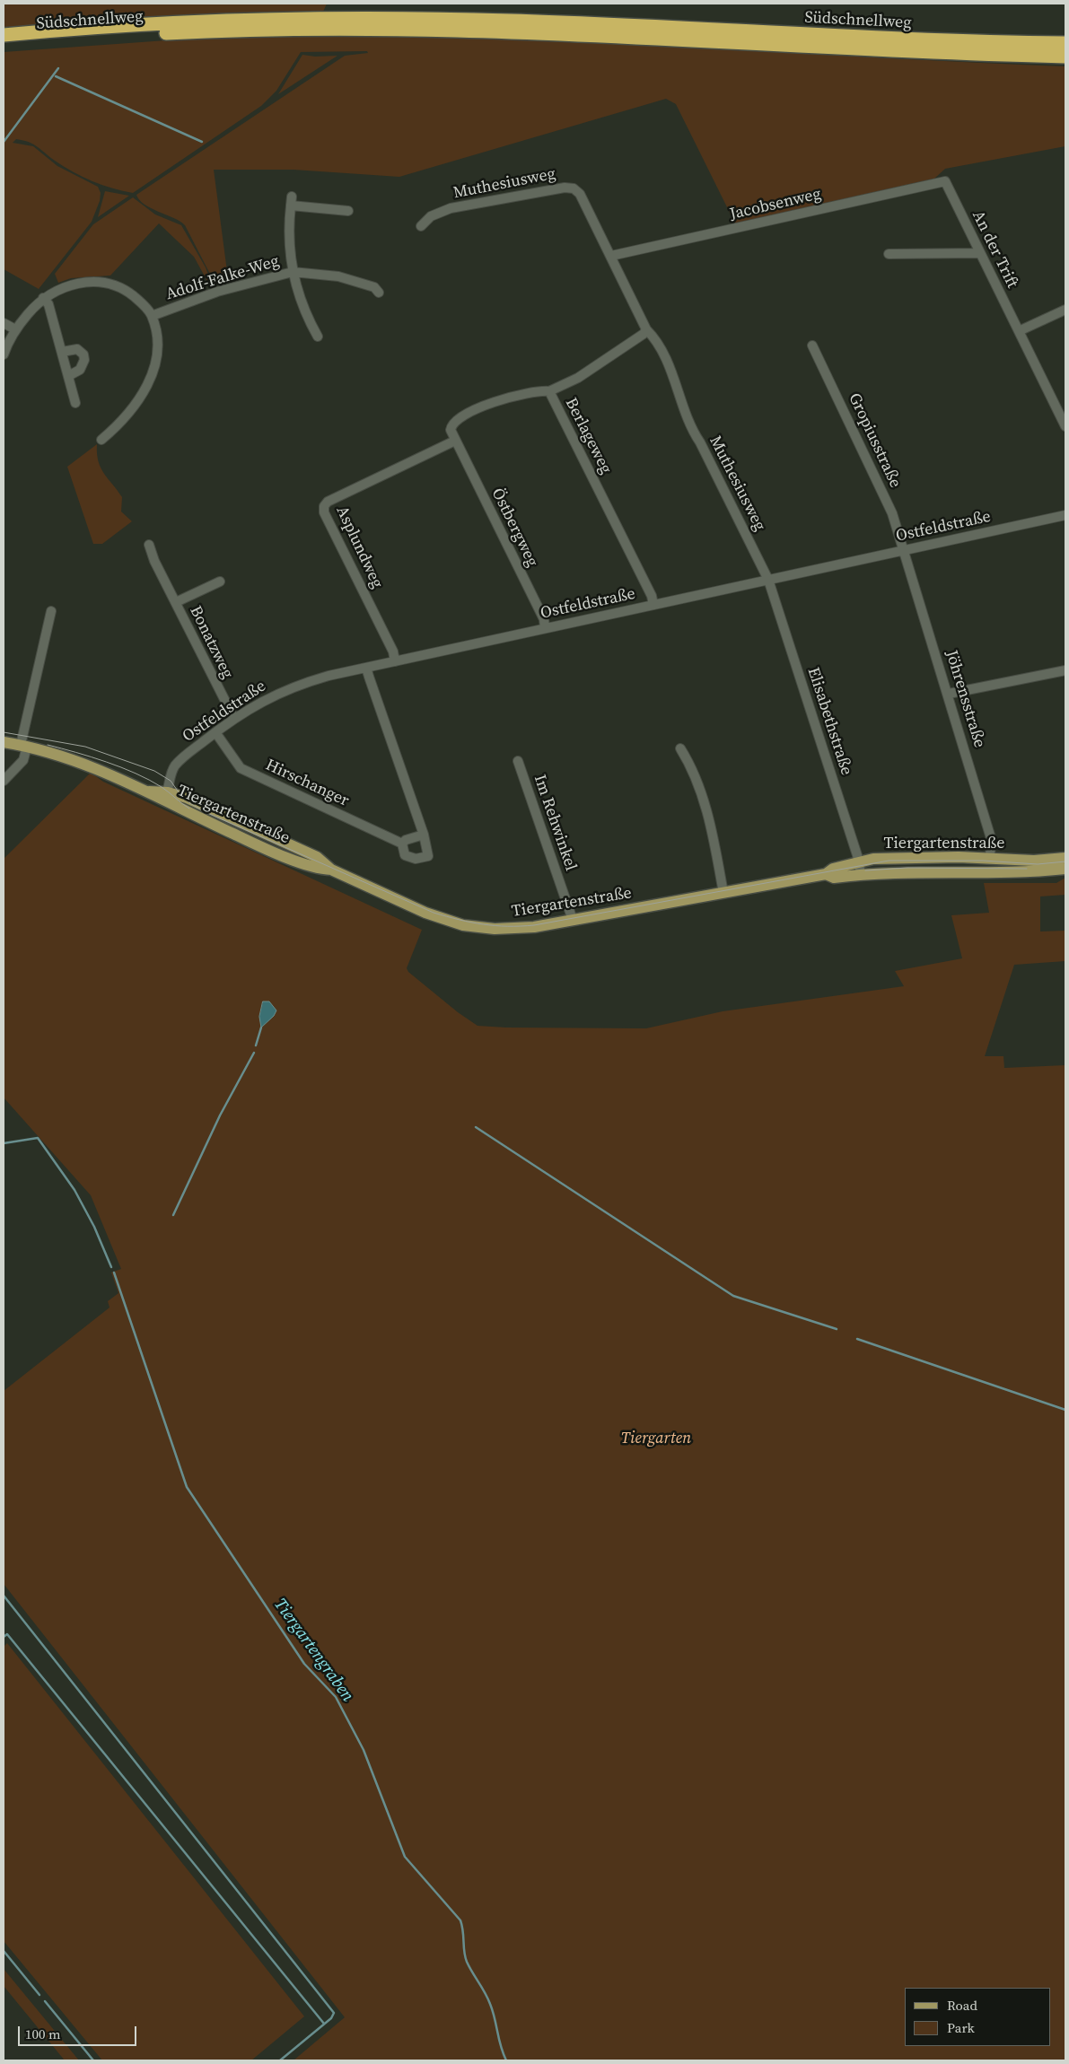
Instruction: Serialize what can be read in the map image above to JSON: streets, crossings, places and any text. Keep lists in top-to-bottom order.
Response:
{
  "streets": {
    "highway": ["Südschnellweg"],
    "main road": ["Tiergartenstraße"],
    "street": [
      "Muthesiusweg",
      "Jacobsenweg",
      "An der Trift",
      "Adolf-Falke-Weg",
      "Berlageweg",
      "Gropiusstraße",
      "Ostfeldstraße",
      "Östbergweg",
      "Asplundweg",
      "Bonatzweg",
      "Jöhrensstraße",
      "Elisabethstraße",
      "Hirschanger",
      "Im Rehwinkel"
    ]
  },
  "crossings": [
    ["Muthesiusweg", "Jacobsenweg"],
    ["Muthesiusweg", "Ostfeldstraße"],
    ["Muthesiusweg", "Elisabethstraße"],
    ["Jacobsenweg", "An der Trift"],
    ["Berlageweg", "Ostfeldstraße"],
    ["Berlageweg", "Östbergweg"],
    ["Berlageweg", "Asplundweg"],
    ["Gropiusstraße", "Ostfeldstraße"],
    ["Gropiusstraße", "Jöhrensstraße"],
    ["Ostfeldstraße", "Östbergweg"],
    ["Ostfeldstraße", "Asplundweg"],
    ["Ostfeldstraße", "Bonatzweg"],
    ["Ostfeldstraße", "Jöhrensstraße"],
    ["Ostfeldstraße", "Elisabethstraße"],
    ["Ostfeldstraße", "Hirschanger"],
    ["Ostfeldstraße", "Tiergartenstraße"],
    ["Östbergweg", "Asplundweg"],
    ["Jöhrensstraße", "Tiergartenstraße"],
    ["Elisabethstraße", "Tiergartenstraße"],
    ["Tiergartenstraße", "Im Rehwinkel"]
  ],
  "water": ["Tiergartengraben"],
  "parks": ["Tiergarten"],
  "legend": ["Road", "Park"],
  "scale_bar": "100 m"
}
